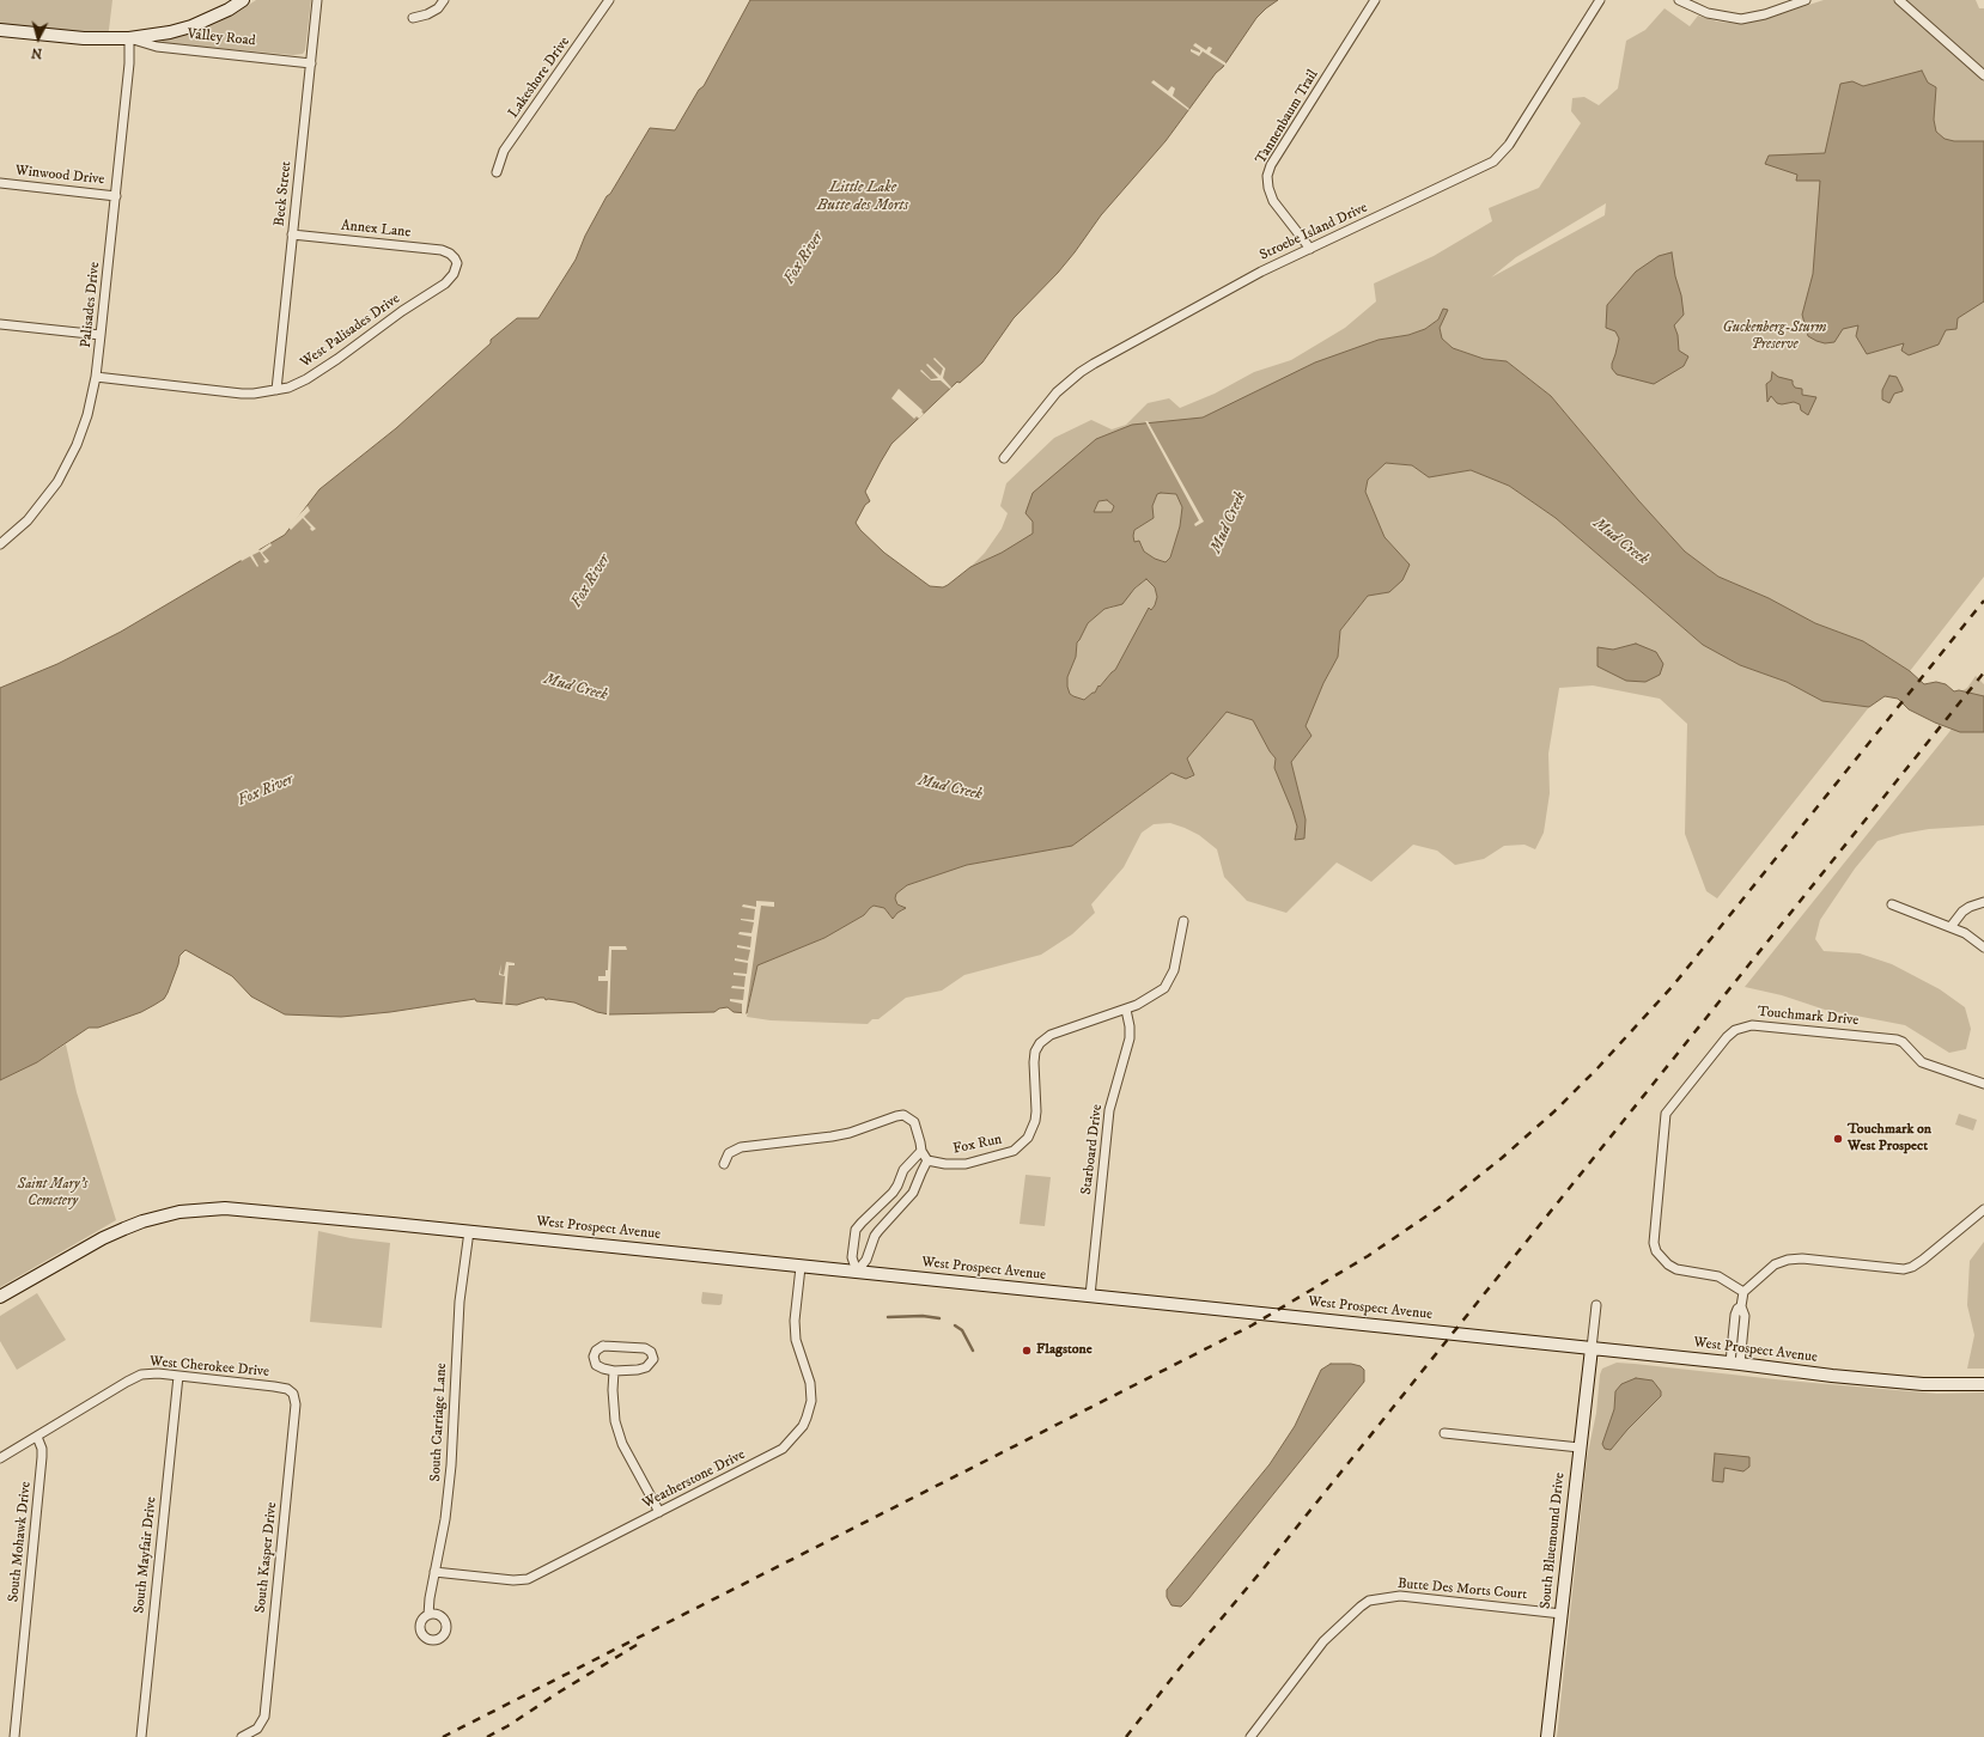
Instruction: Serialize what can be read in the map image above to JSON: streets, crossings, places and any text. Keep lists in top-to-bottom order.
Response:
{
  "streets": {
    "main road": ["Valley Road", "West Prospect Avenue", "South Bluemound Drive"],
    "street": [
      "Lakeshore Drive",
      "Tannenbaum Trail",
      "Winwood Drive",
      "Beck Street",
      "Annex Lane",
      "Stroebe Island Drive",
      "Palisades Drive",
      "West Palisades Drive",
      "Touchmark Drive",
      "Fox Run",
      "Starboard Drive",
      "West Cherokee Drive",
      "South Carriage Lane",
      "Weatherstone Drive",
      "South Mohawk Drive",
      "South Mayfair Drive",
      "South Kasper Drive",
      "Butte Des Morts Court"
    ]
  },
  "crossings": [
    ["Valley Road", "Beck Street"],
    ["Valley Road", "Palisades Drive"],
    ["Tannenbaum Trail", "Stroebe Island Drive"],
    ["Winwood Drive", "Palisades Drive"],
    ["Beck Street", "Annex Lane"],
    ["Beck Street", "West Palisades Drive"],
    ["Annex Lane", "West Palisades Drive"],
    ["Palisades Drive", "West Palisades Drive"],
    ["Fox Run", "Starboard Drive"],
    ["Starboard Drive", "West Prospect Avenue"],
    ["West Prospect Avenue", "South Carriage Lane"],
    ["West Prospect Avenue", "Weatherstone Drive"],
    ["West Prospect Avenue", "South Bluemound Drive"],
    ["West Cherokee Drive", "South Mohawk Drive"],
    ["West Cherokee Drive", "South Mayfair Drive"],
    ["West Cherokee Drive", "South Kasper Drive"],
    ["South Carriage Lane", "Weatherstone Drive"],
    ["South Bluemound Drive", "Butte Des Morts Court"]
  ],
  "water": ["Little Lake Butte des Morts", "Fox River", "Mud Creek"],
  "parks": ["Guckenberg-Sturm Preserve", "Saint Mary's Cemetery"],
  "places": ["Touchmark on West Prospect", "Flagstone"],
  "north": "bottom"
}
